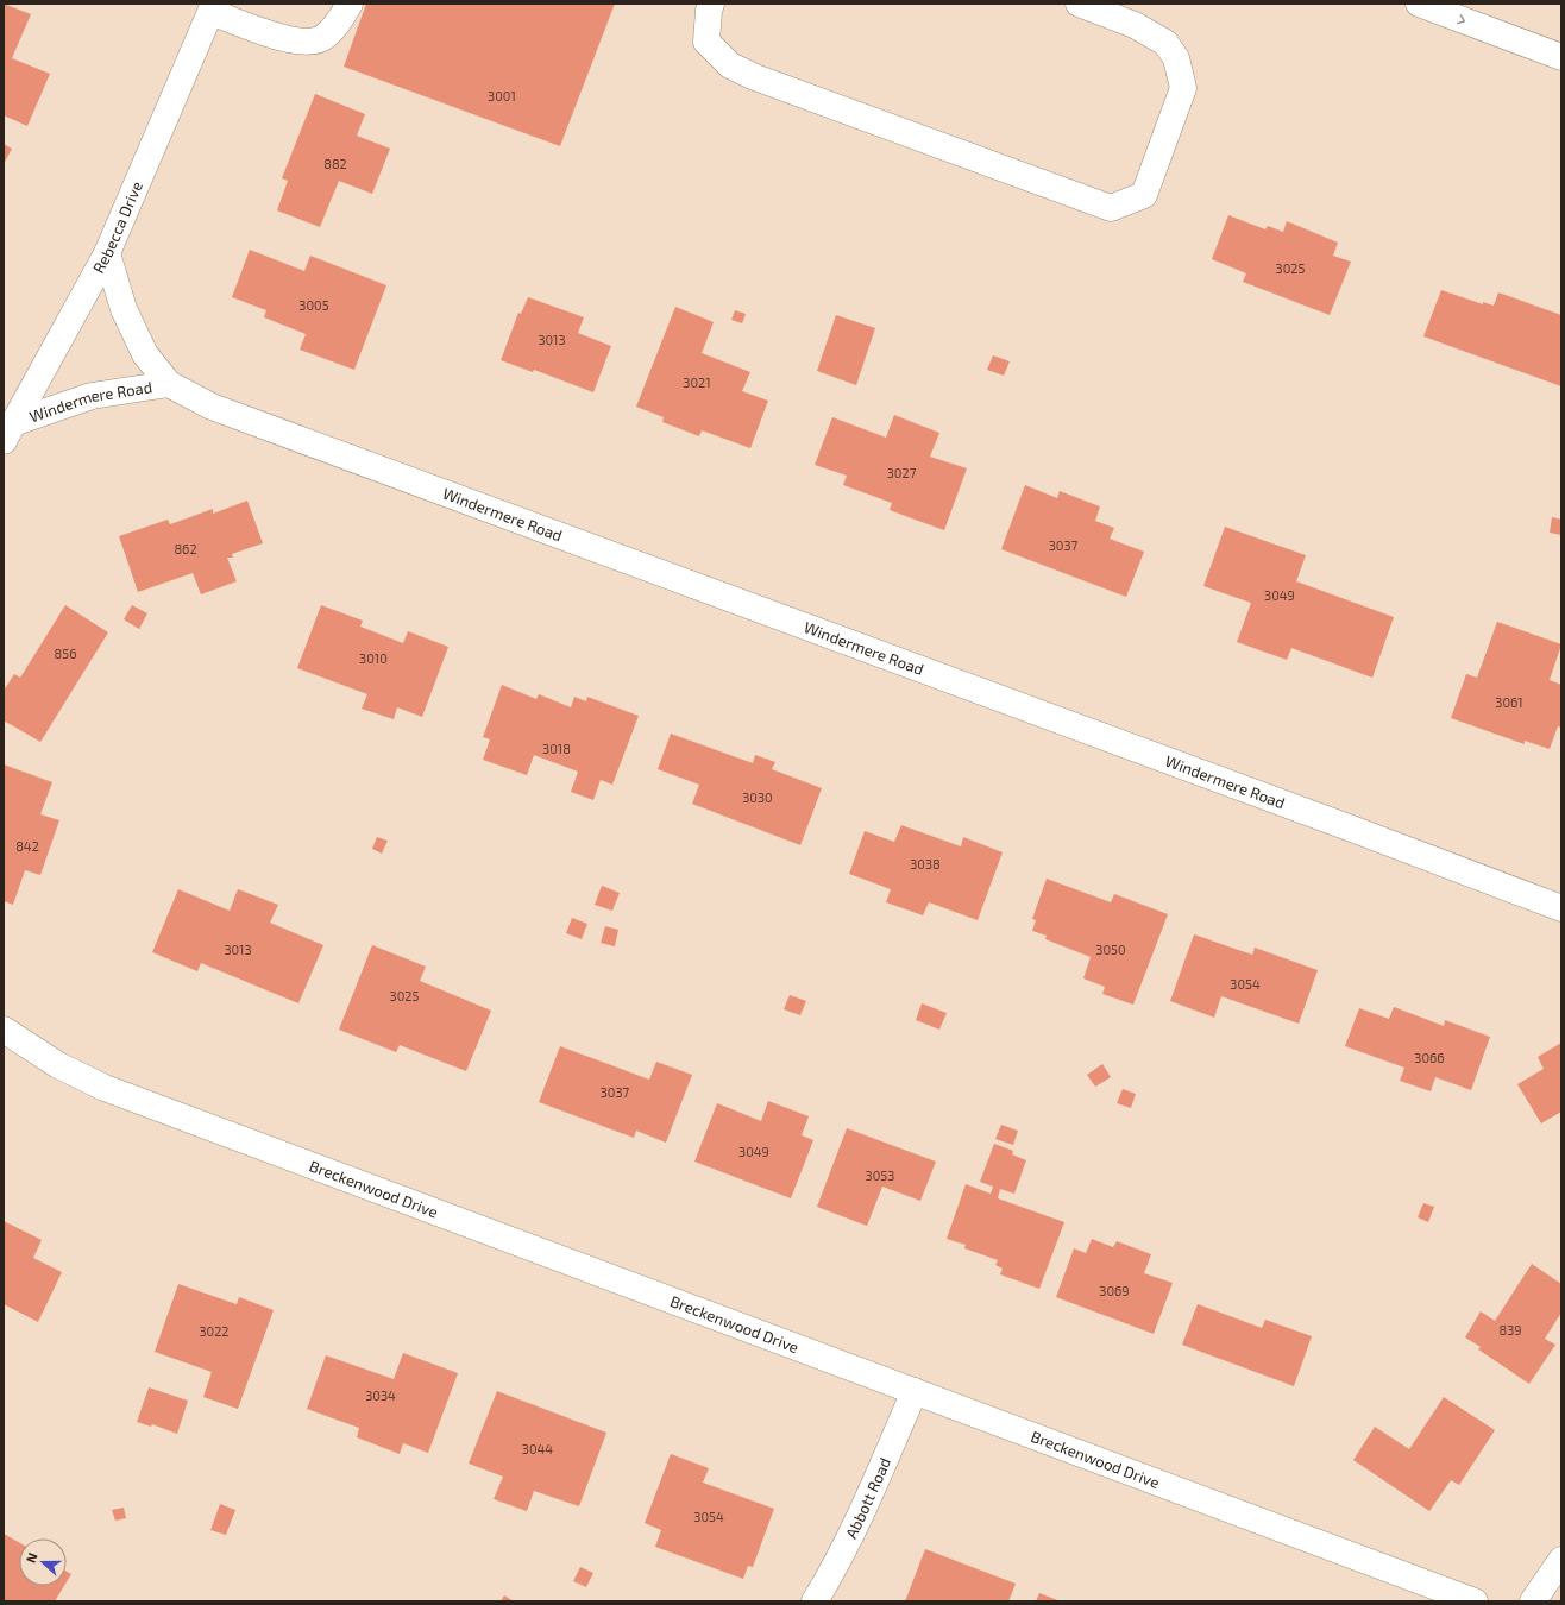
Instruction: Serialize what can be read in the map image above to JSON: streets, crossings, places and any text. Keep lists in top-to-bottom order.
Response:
{
  "streets": {
    "street": [
      "Rebecca Drive",
      "Windermere Road",
      "Breckenwood Drive",
      "Abbott Road"
    ]
  },
  "crossings": [
    ["Rebecca Drive", "Windermere Road"],
    ["Breckenwood Drive", "Abbott Road"]
  ],
  "house_numbers": [
    "3001",
    "882",
    "3025",
    "3005",
    "3013",
    "3021",
    "3027",
    "3037",
    "862",
    "3049",
    "856",
    "3010",
    "3061",
    "3018",
    "3030",
    "842",
    "3038",
    "3013",
    "3050",
    "3054",
    "3025",
    "3066",
    "3037",
    "3049",
    "3053",
    "3069",
    "839",
    "3022",
    "3034",
    "3044",
    "3054"
  ],
  "north": "left"
}
